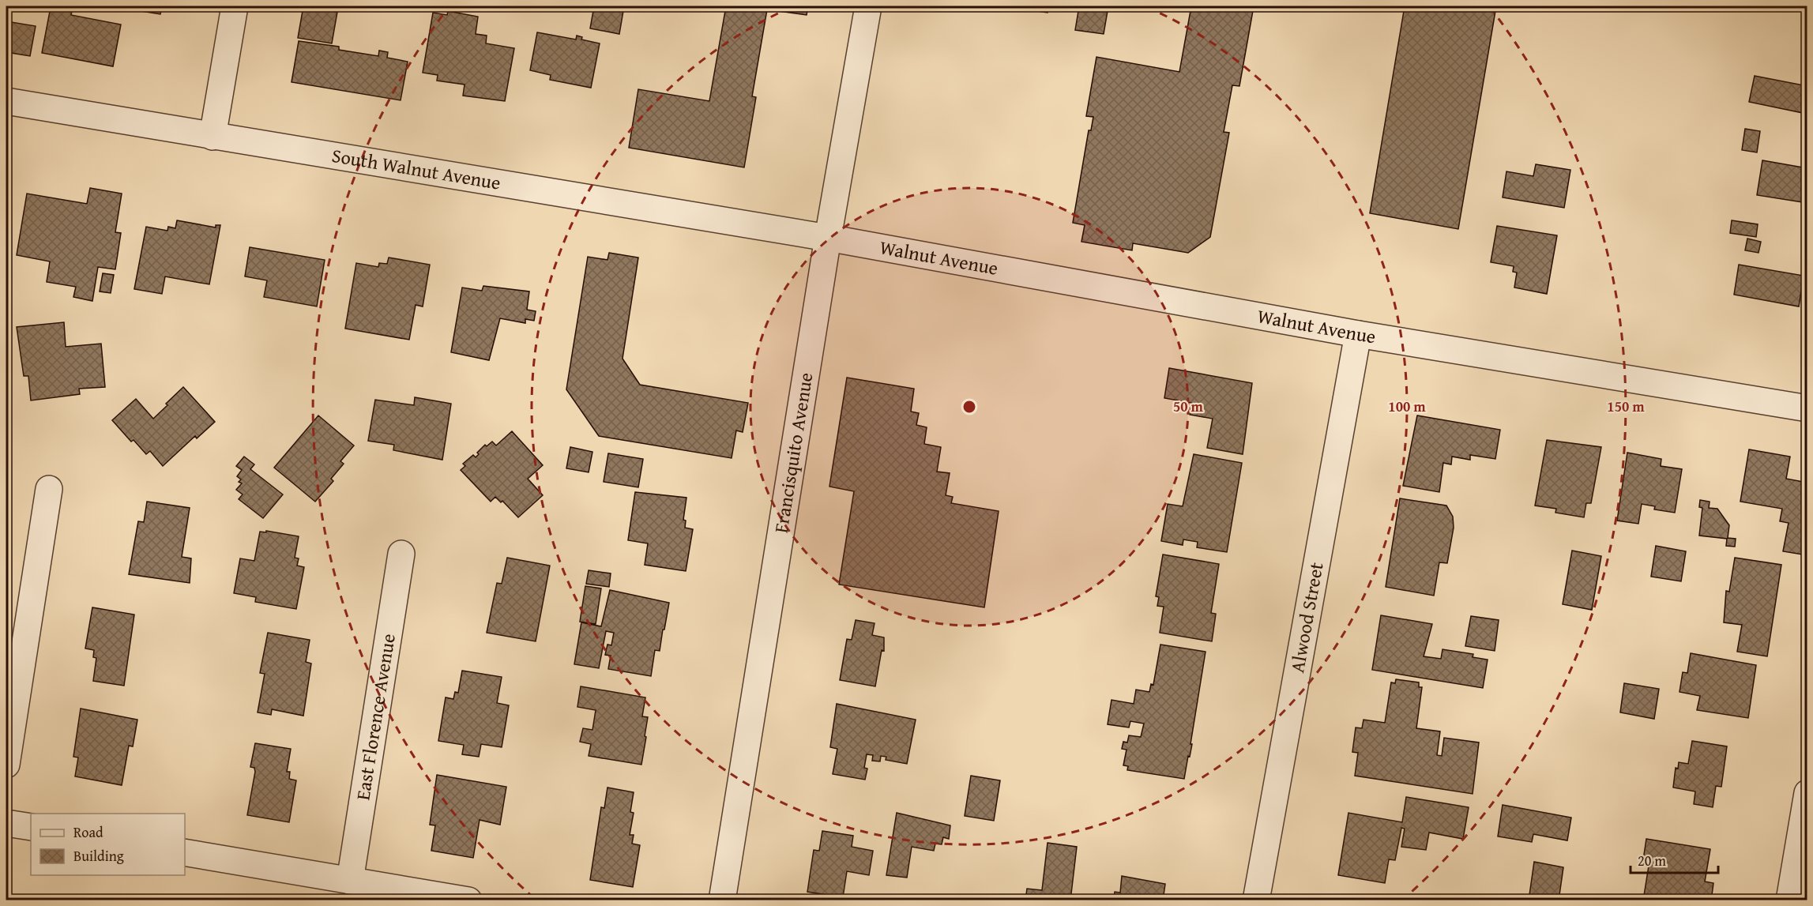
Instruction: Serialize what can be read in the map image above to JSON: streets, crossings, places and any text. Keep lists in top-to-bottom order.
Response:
{
  "streets": {
    "street": [
      "South Walnut Avenue",
      "Walnut Avenue",
      "Francisquito Avenue",
      "Alwood Street",
      "East Florence Avenue"
    ]
  },
  "crossings": [
    ["South Walnut Avenue", "Walnut Avenue"],
    ["South Walnut Avenue", "Francisquito Avenue"],
    ["Walnut Avenue", "Francisquito Avenue"],
    ["Walnut Avenue", "Alwood Street"]
  ],
  "legend": ["Road", "Building"],
  "scale_bar": "20 m",
  "rings": ["50 m", "100 m", "150 m"]
}
